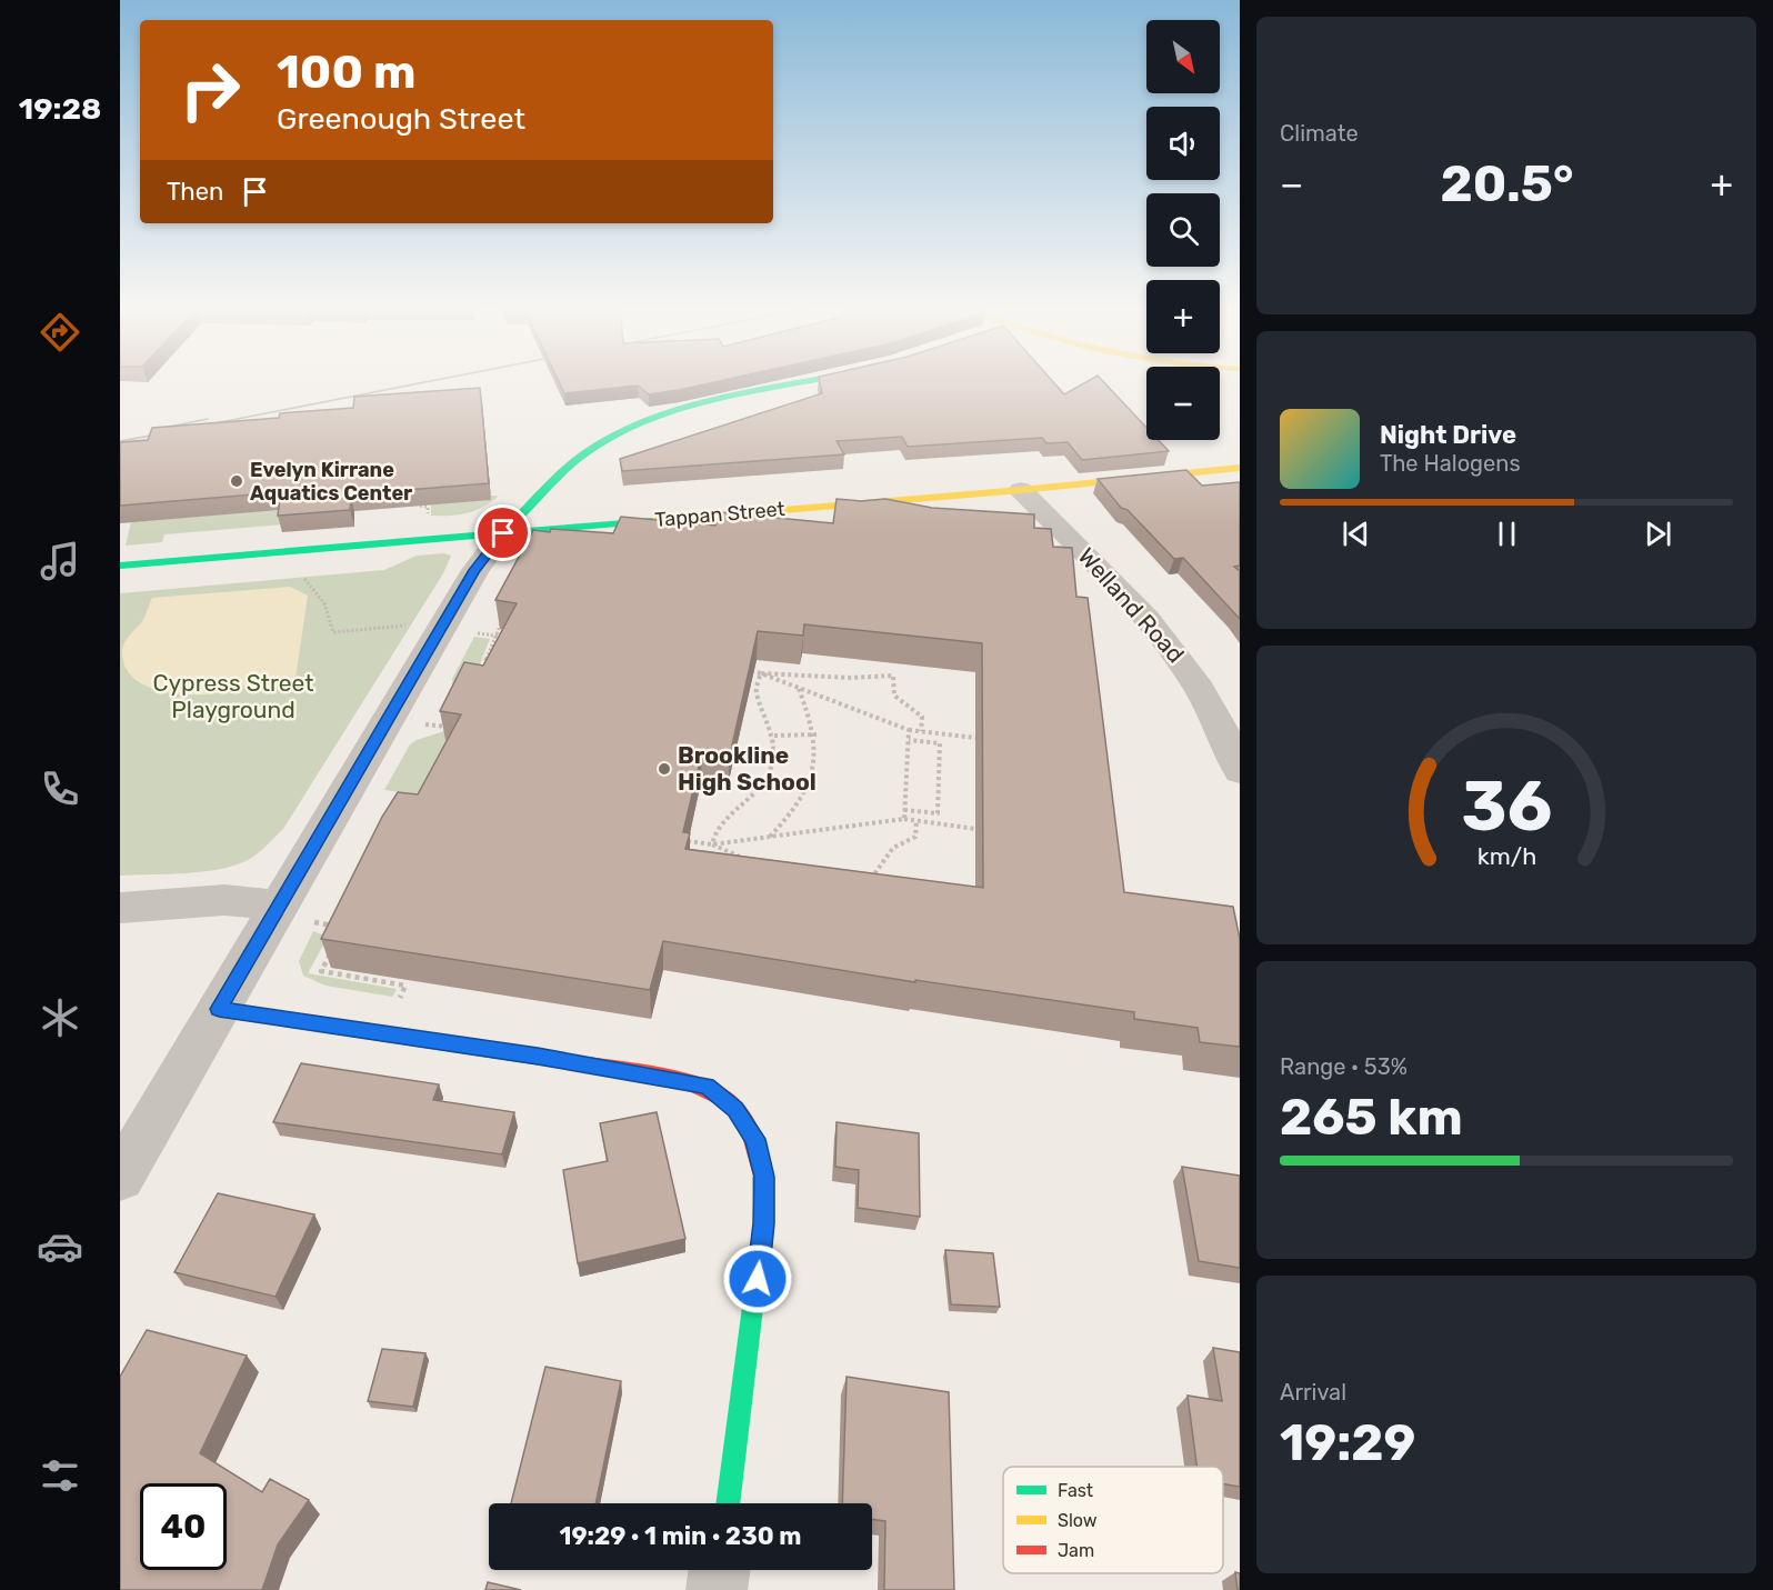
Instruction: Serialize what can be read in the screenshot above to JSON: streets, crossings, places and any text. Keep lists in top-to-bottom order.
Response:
{
  "streets": {
    "street": ["Tappan Street", "Welland Road"]
  },
  "crossings": [
    ["Tappan Street", "Welland Road"]
  ],
  "parks": ["Cypress Street Playground"],
  "places": ["Evelyn Kirrane Aquatics Center", "Brookline High School"],
  "legend": ["Fast", "Slow", "Jam"],
  "north": "bottom right",
  "page": {
    "tabs": "19:28",
    "tile": [
      "Climate",
      ["Range · 53%", "265 km"],
      ["Arrival", "19:29"]
    ],
    "map_buttons": ["+", "−"],
    "turn": ["100 m", "Greenough Street"],
    "heat": ["−", "20.5°", "+"],
    "then": "Then",
    "song": ["Night Drive", "The Halogens"],
    "limit": "40",
    "trip": "19:29 · 1 min · 230 m",
    "gauge": ["36", "km/h"]
  }
}
